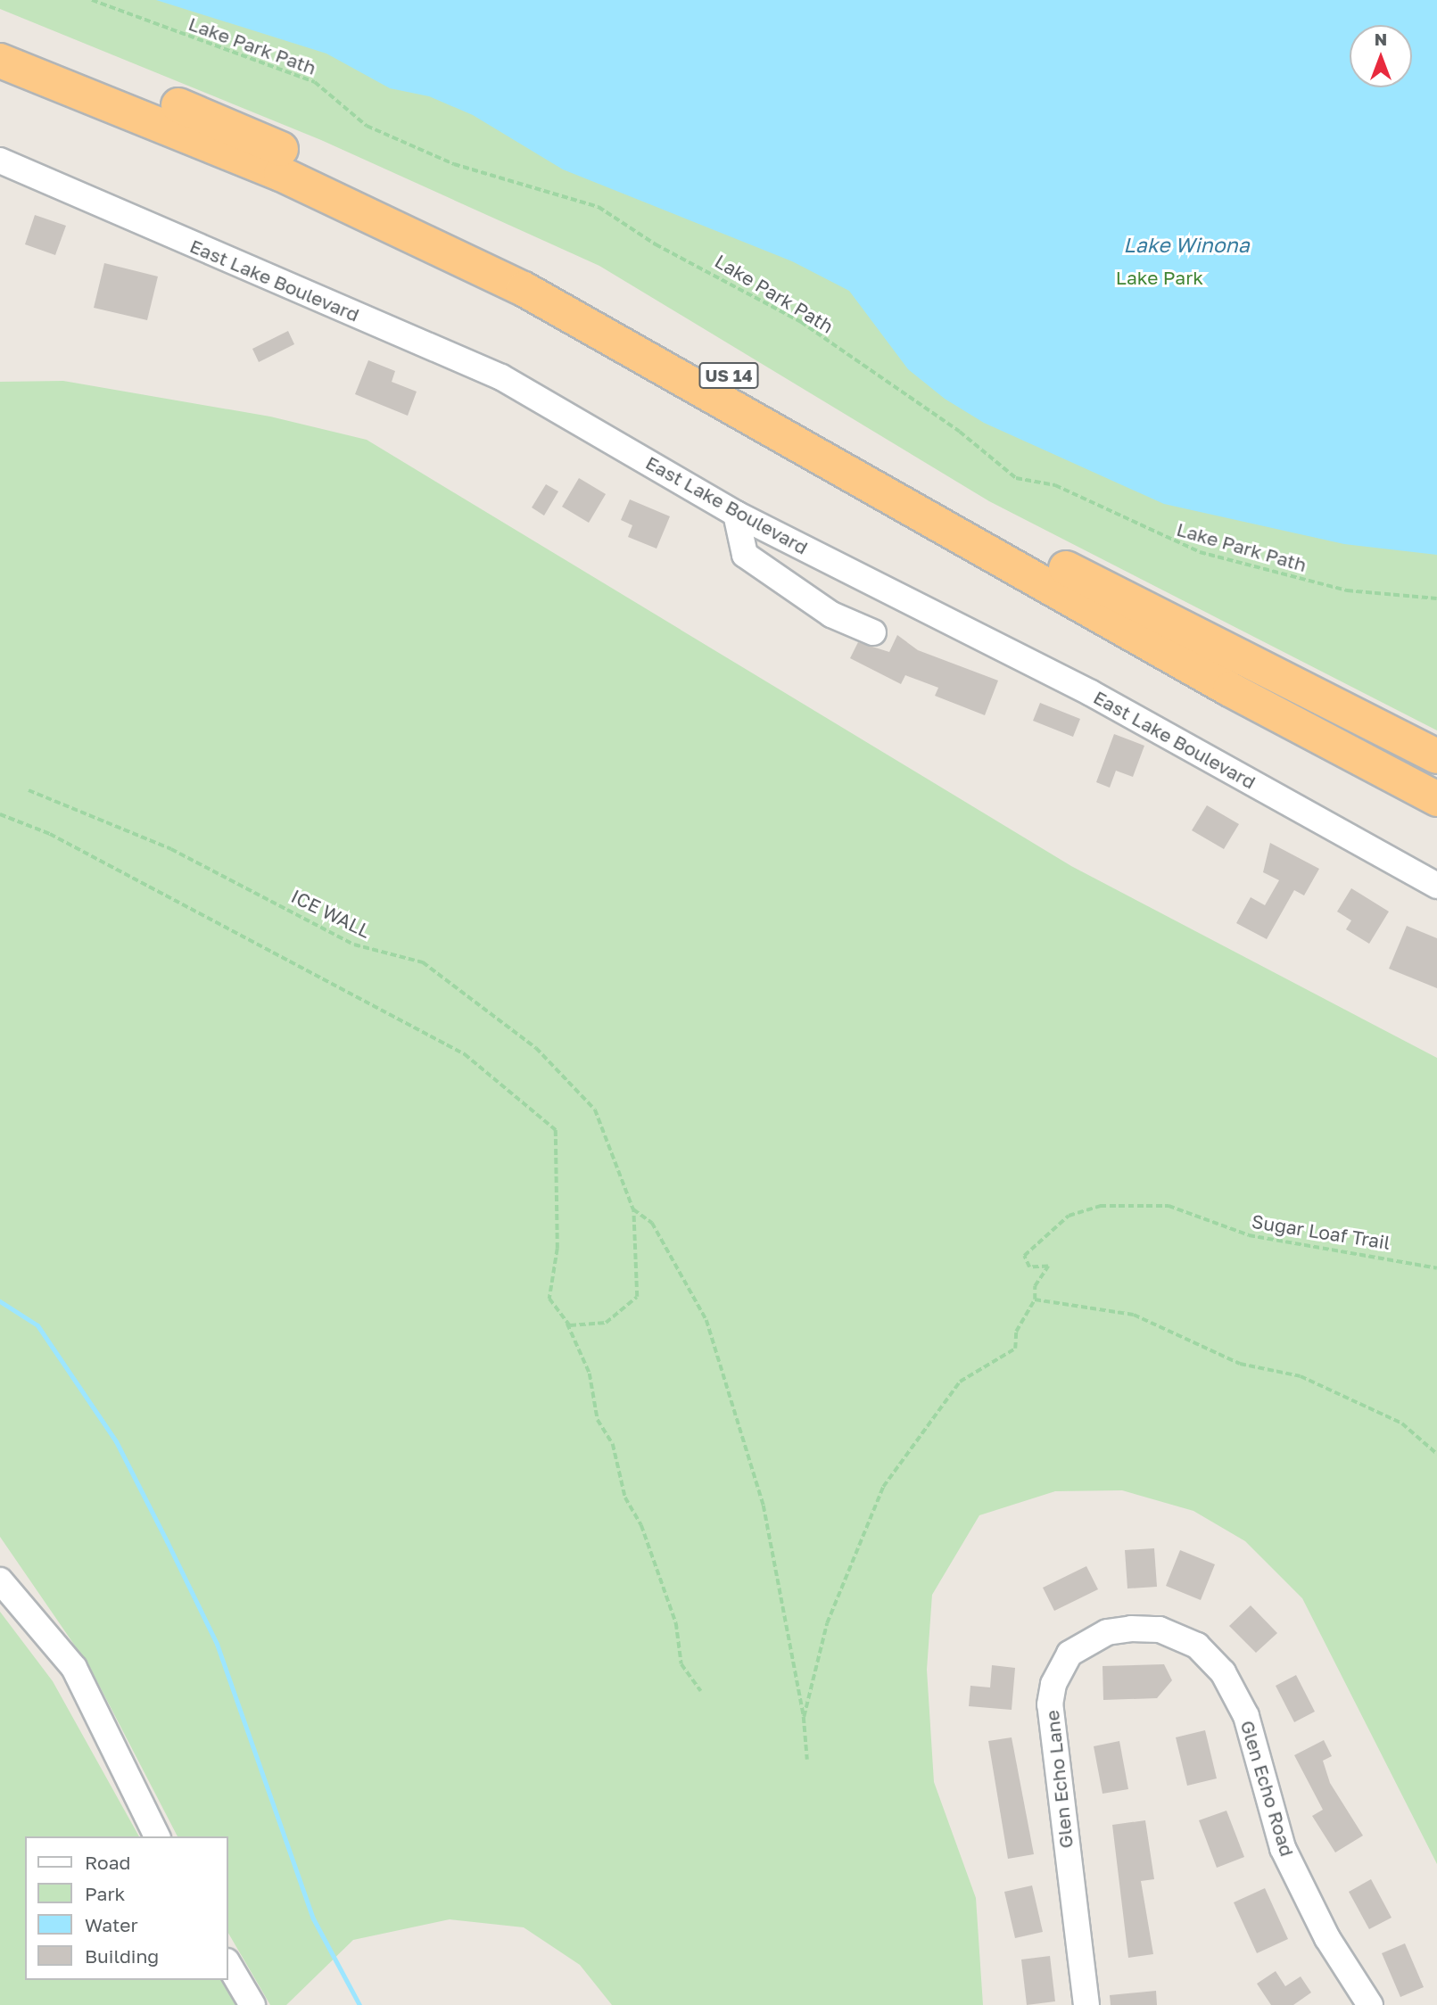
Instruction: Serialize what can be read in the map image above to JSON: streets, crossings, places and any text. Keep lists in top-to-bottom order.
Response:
{
  "streets": {
    "highway": ["US 14"],
    "street": ["East Lake Boulevard", "Glen Echo Lane", "Glen Echo Road"],
    "path": ["Lake Park Path", "ICE WALL", "Sugar Loaf Trail"]
  },
  "crossings": [
    ["Glen Echo Lane", "Glen Echo Road"]
  ],
  "water": ["Lake Winona"],
  "parks": ["Lake Park"],
  "legend": [
    "Road",
    "Park",
    "Water",
    "Building"
  ],
  "north": "top"
}
